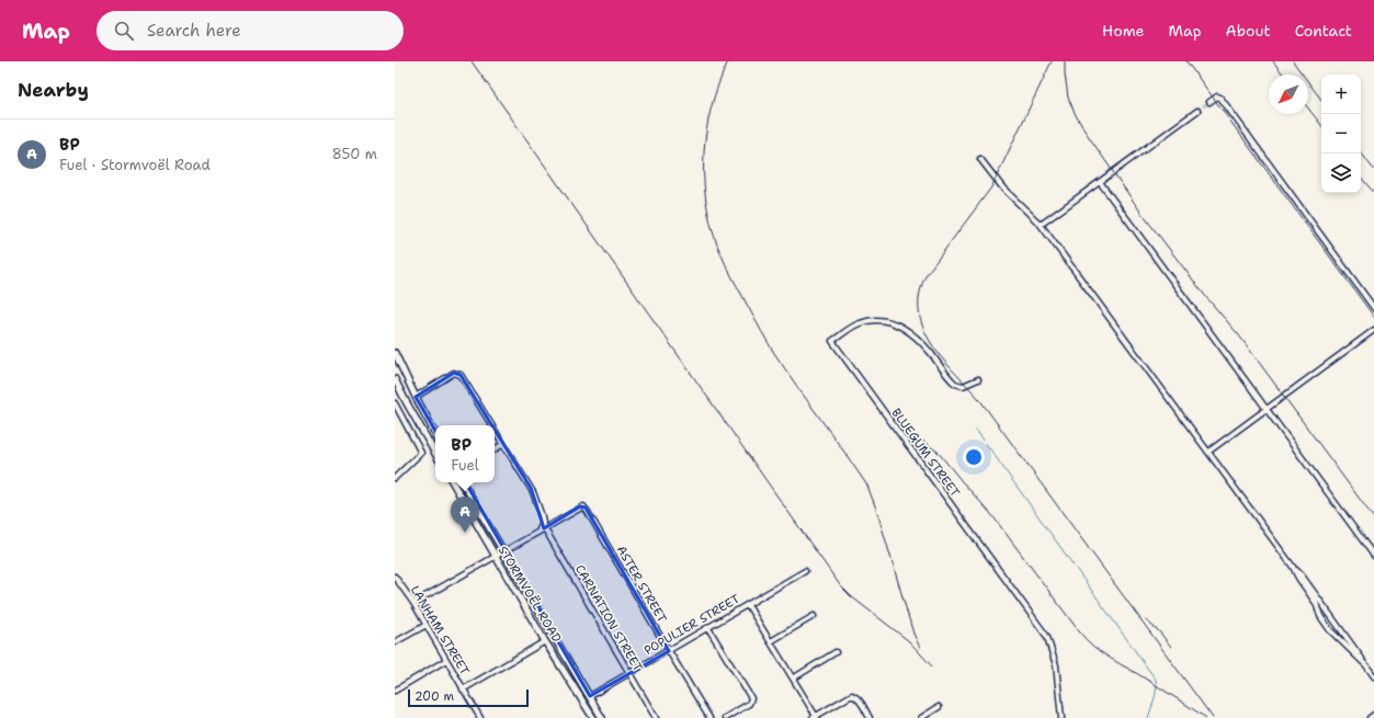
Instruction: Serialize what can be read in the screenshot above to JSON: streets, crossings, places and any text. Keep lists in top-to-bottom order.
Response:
{
  "streets": {
    "main road": ["STORMVOËL ROAD"],
    "street": [
      "BLUEGUM STREET",
      "ASTER STREET",
      "CARNATION STREET",
      "POPULIER STREET",
      "LANHAM STREET"
    ]
  },
  "crossings": [
    ["ASTER STREET", "CARNATION STREET"],
    ["ASTER STREET", "POPULIER STREET"],
    ["STORMVOËL ROAD", "POPULIER STREET"],
    ["CARNATION STREET", "POPULIER STREET"]
  ],
  "scale_bar": "200 m",
  "north": "bottom left",
  "page": {
    "header": "Map",
    "search": "Search here",
    "nav": [
      "Home",
      "Map",
      "About",
      "Contact"
    ],
    "heading": "Nearby",
    "map_buttons": ["+", "−"],
    "list": [
      {
        "mark": "A",
        "name": "BP",
        "note": "Fuel · Stormvoël Road",
        "value": "850 m"
      }
    ],
    "popup": ["BP", "Fuel"],
    "pins": "A",
    "scale": "200 m"
  }
}
